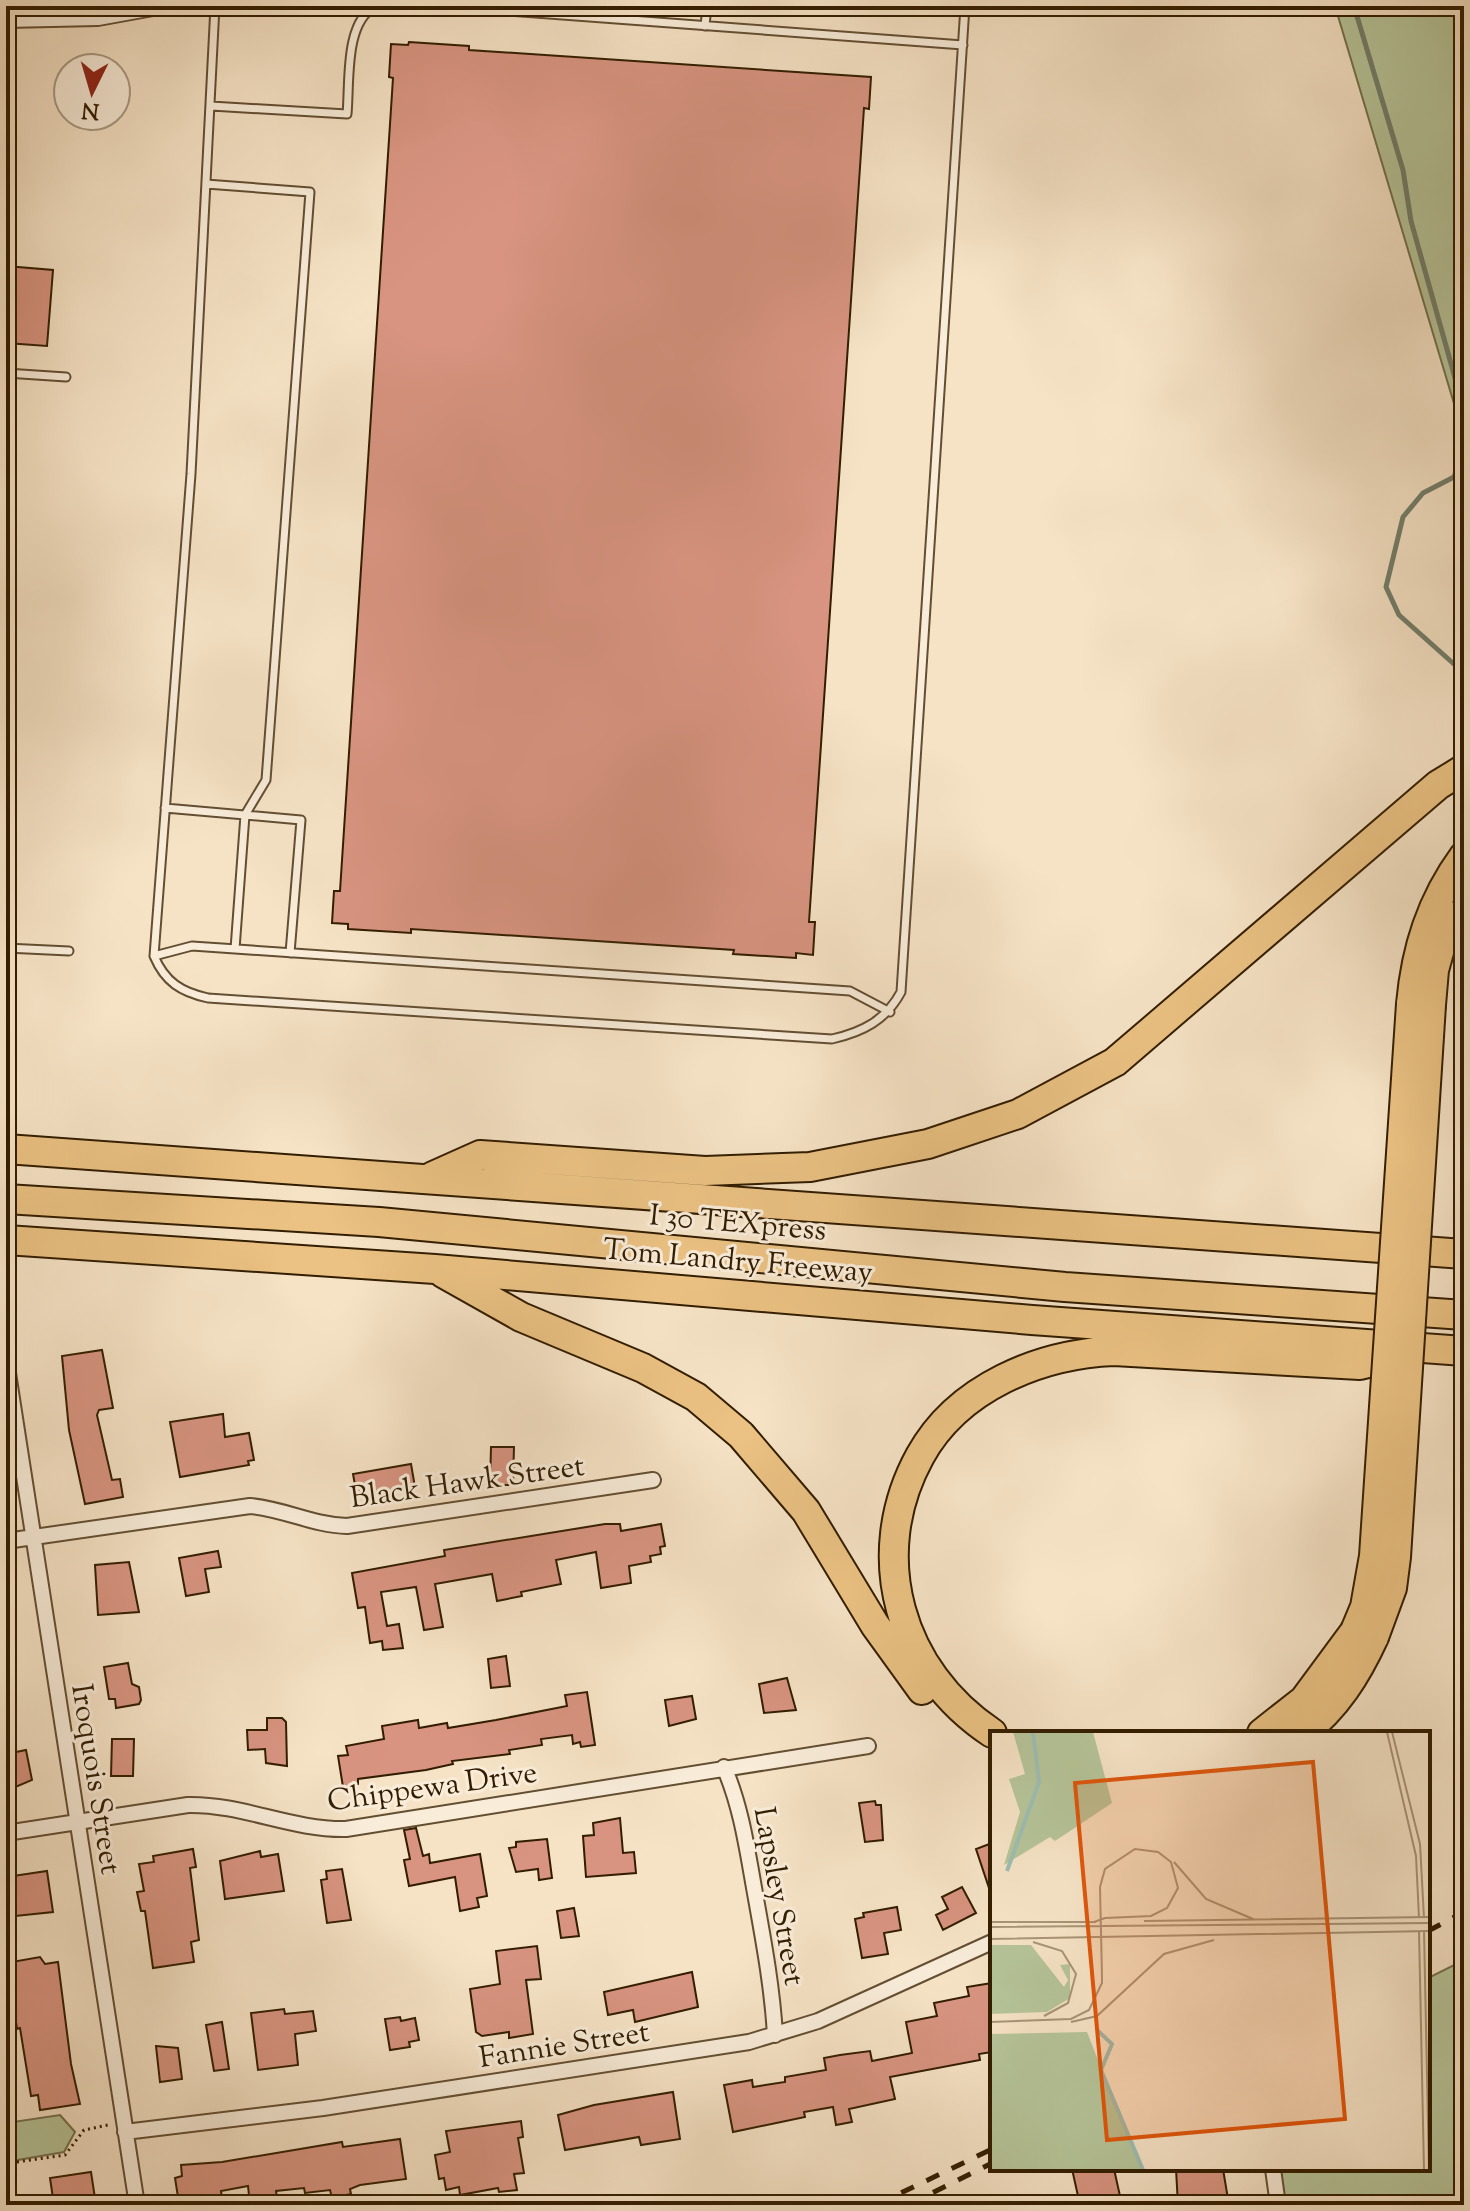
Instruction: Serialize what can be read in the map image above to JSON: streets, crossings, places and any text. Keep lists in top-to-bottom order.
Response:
{
  "streets": {
    "highway": ["I 30 TEXpress", "Tom Landry Freeway"],
    "street": [
      "Black Hawk Street",
      "Iroquois Street",
      "Chippewa Drive",
      "Lapsley Street",
      "Fannie Street"
    ]
  },
  "crossings": [
    ["Black Hawk Street", "Iroquois Street"],
    ["Iroquois Street", "Chippewa Drive"],
    ["Iroquois Street", "Fannie Street"],
    ["Chippewa Drive", "Lapsley Street"],
    ["Lapsley Street", "Fannie Street"]
  ],
  "north": "bottom"
}
